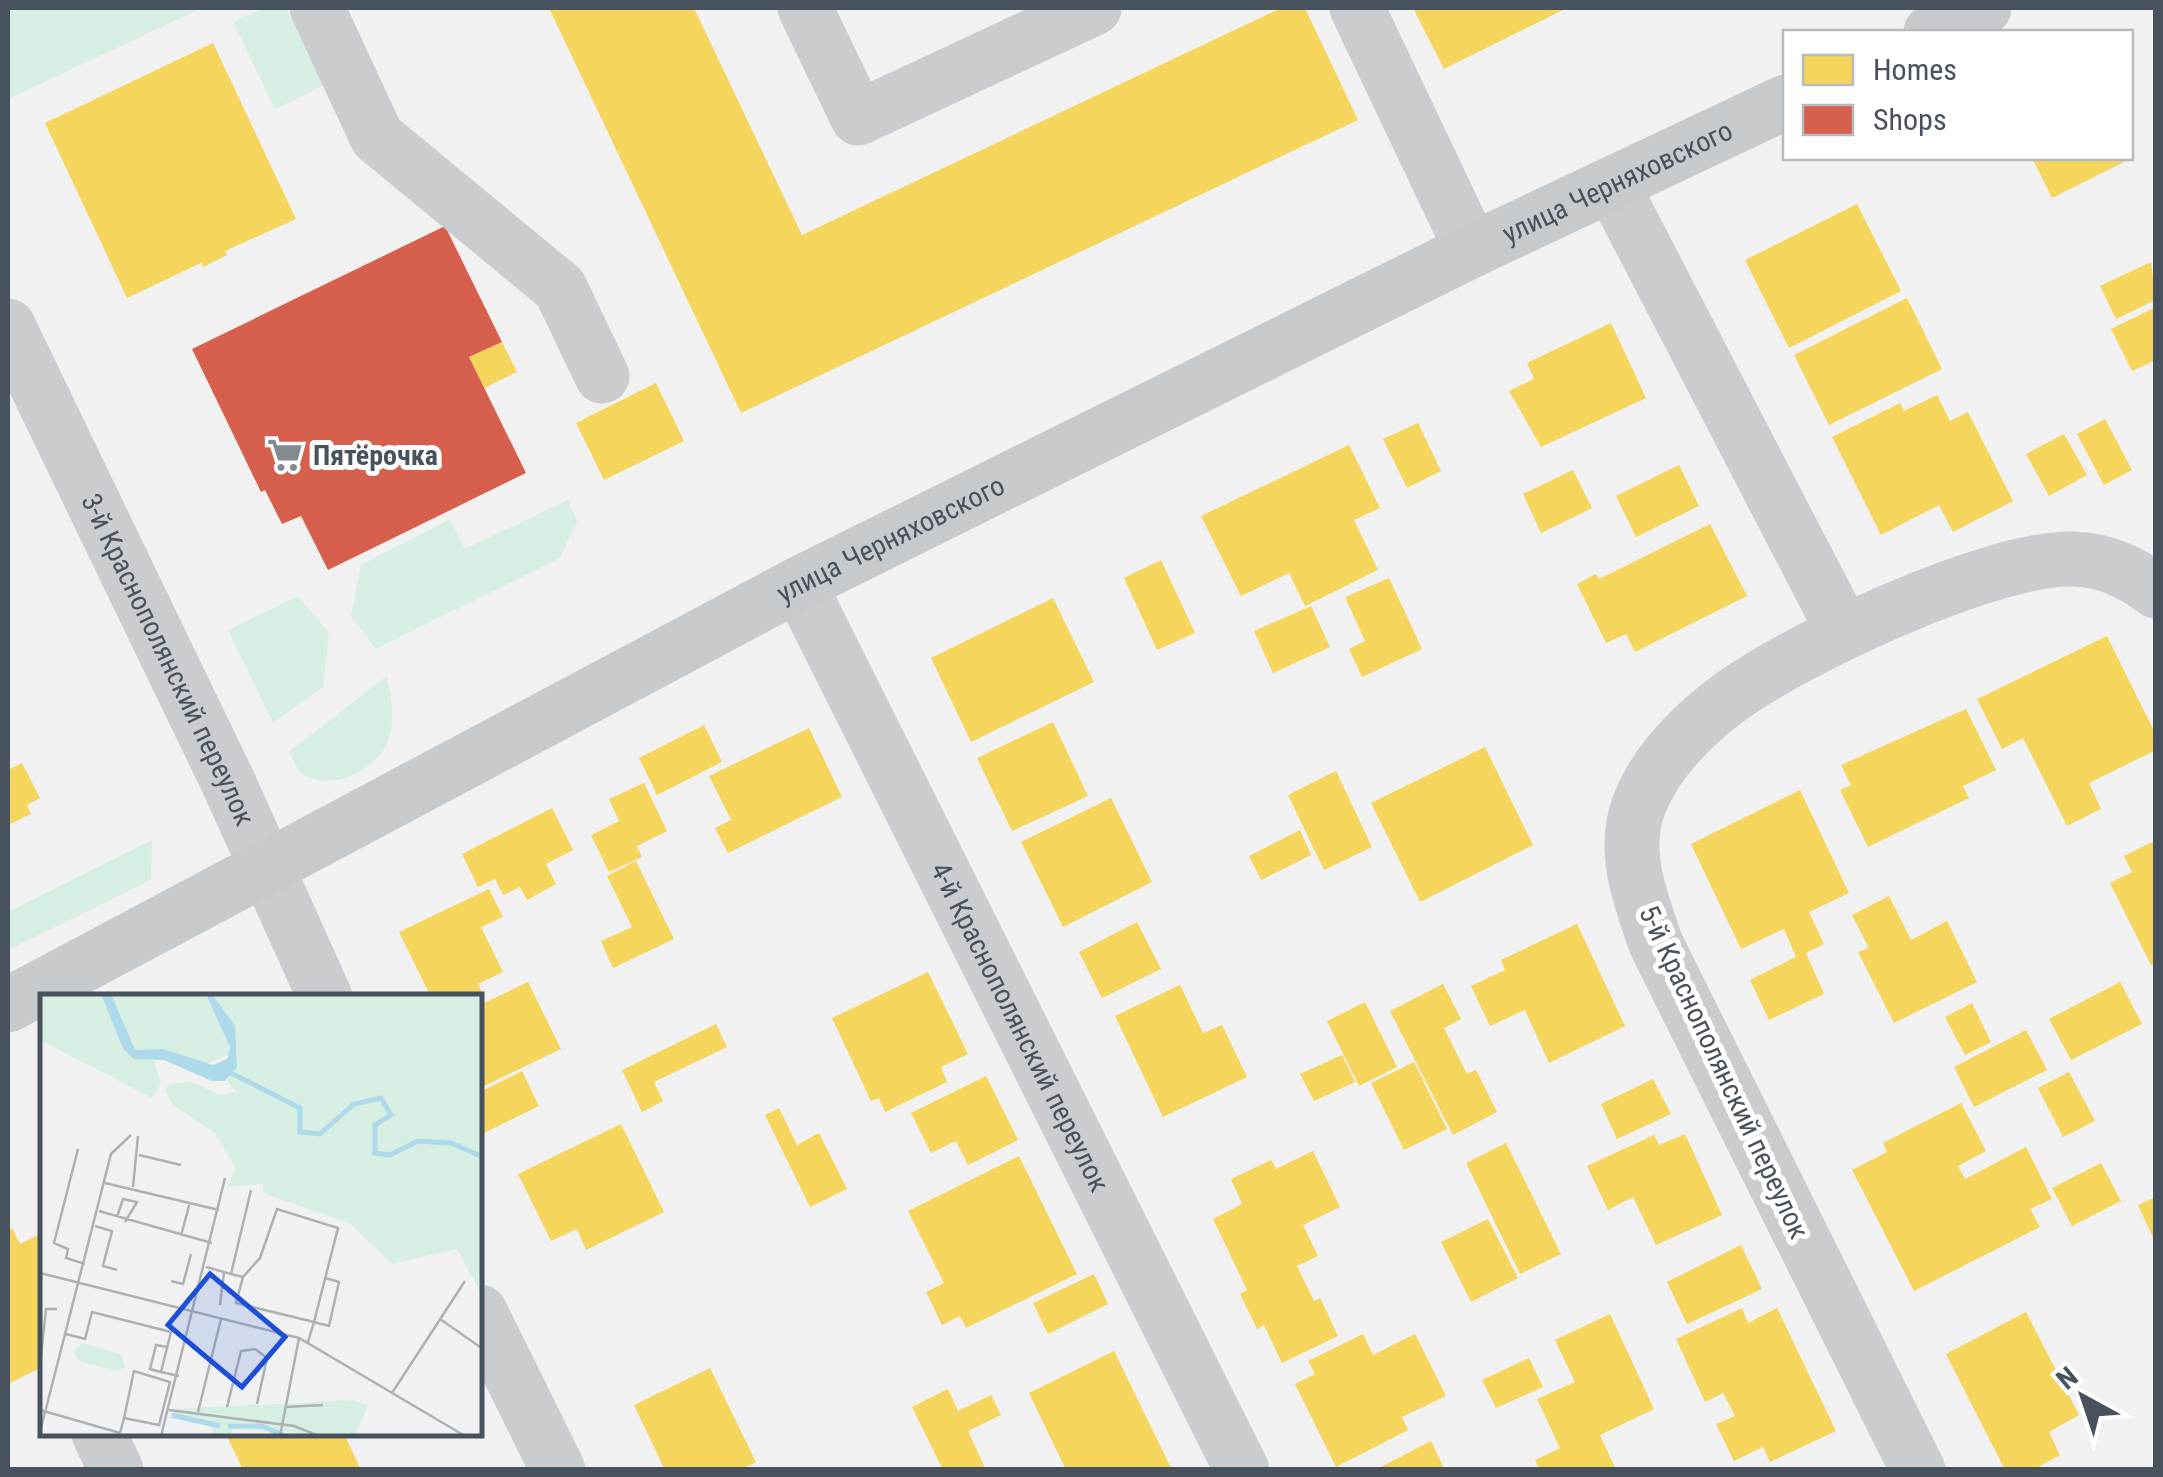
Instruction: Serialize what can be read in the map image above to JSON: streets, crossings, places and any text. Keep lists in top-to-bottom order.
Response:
{
  "streets": {
    "main road": ["улица Черняховского"],
    "street": ["3-й Краснополянский переулок", "4-й Краснополянский переулок", "5-й Краснополянский переулок"]
  },
  "crossings": [
    ["улица Черняховского", "3-й Краснополянский переулок"],
    ["улица Черняховского", "4-й Краснополянский переулок"]
  ],
  "places": {
    "supermarket": ["Пятёрочка"]
  },
  "legend": ["Homes", "Shops"],
  "north": "top left"
}
